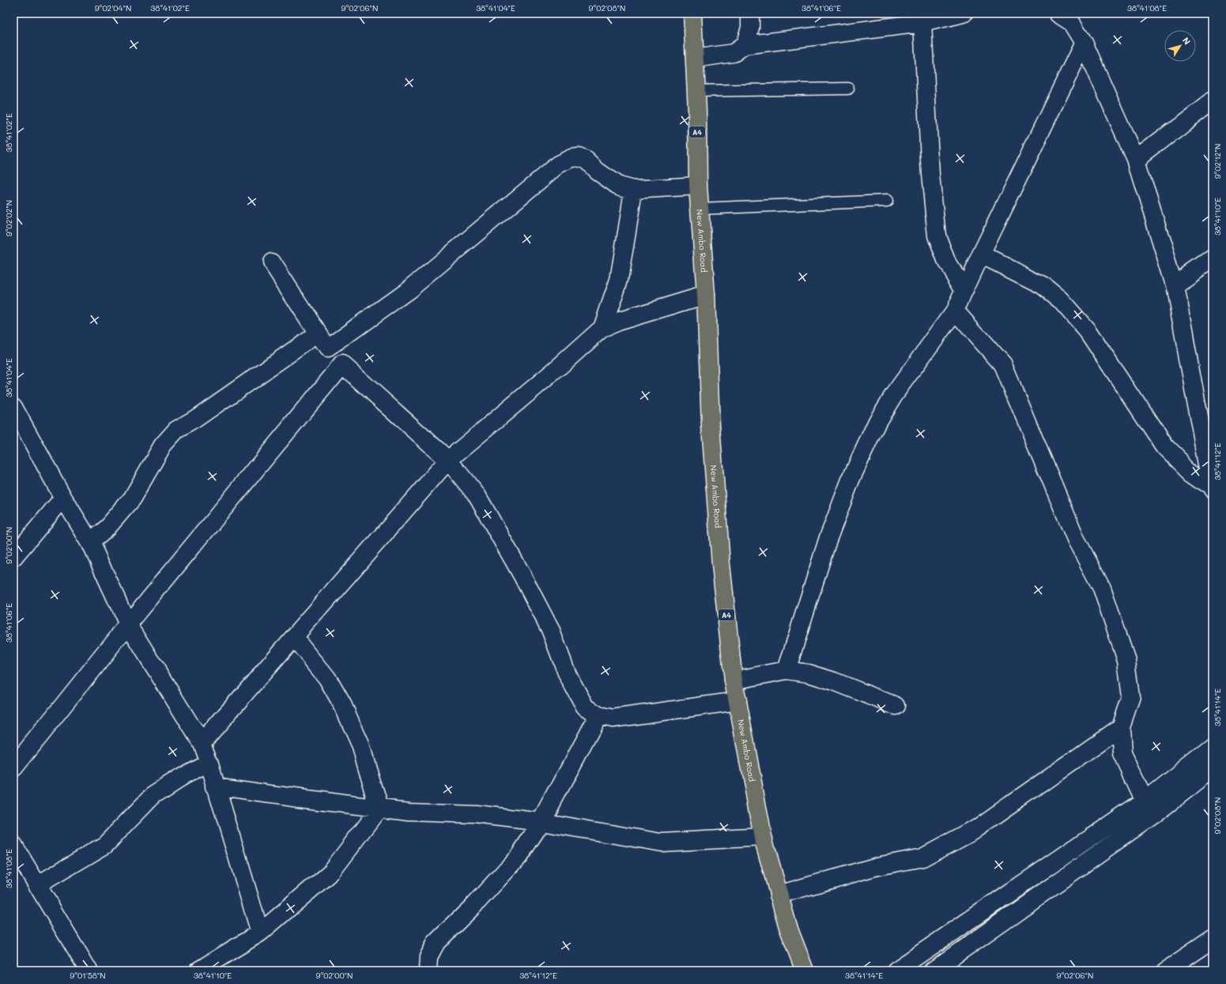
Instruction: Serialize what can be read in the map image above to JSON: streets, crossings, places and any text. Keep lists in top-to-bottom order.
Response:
{
  "streets": {
    "main road": ["A4", "New Ambo Road"]
  },
  "north": "top right",
  "coordinates": [
    "9°02'04\"N",
    "38°41'02\"E",
    "9°02'06\"N",
    "38°41'04\"E",
    "9°02'08\"N",
    "38°41'06\"E",
    "38°41'08\"E",
    "9°02'12\"N",
    "38°41'10\"E",
    "9°02'02\"N",
    "38°41'12\"E",
    "9°02'00\"N",
    "38°41'14\"E",
    "9°01'58\"N"
  ]
}
